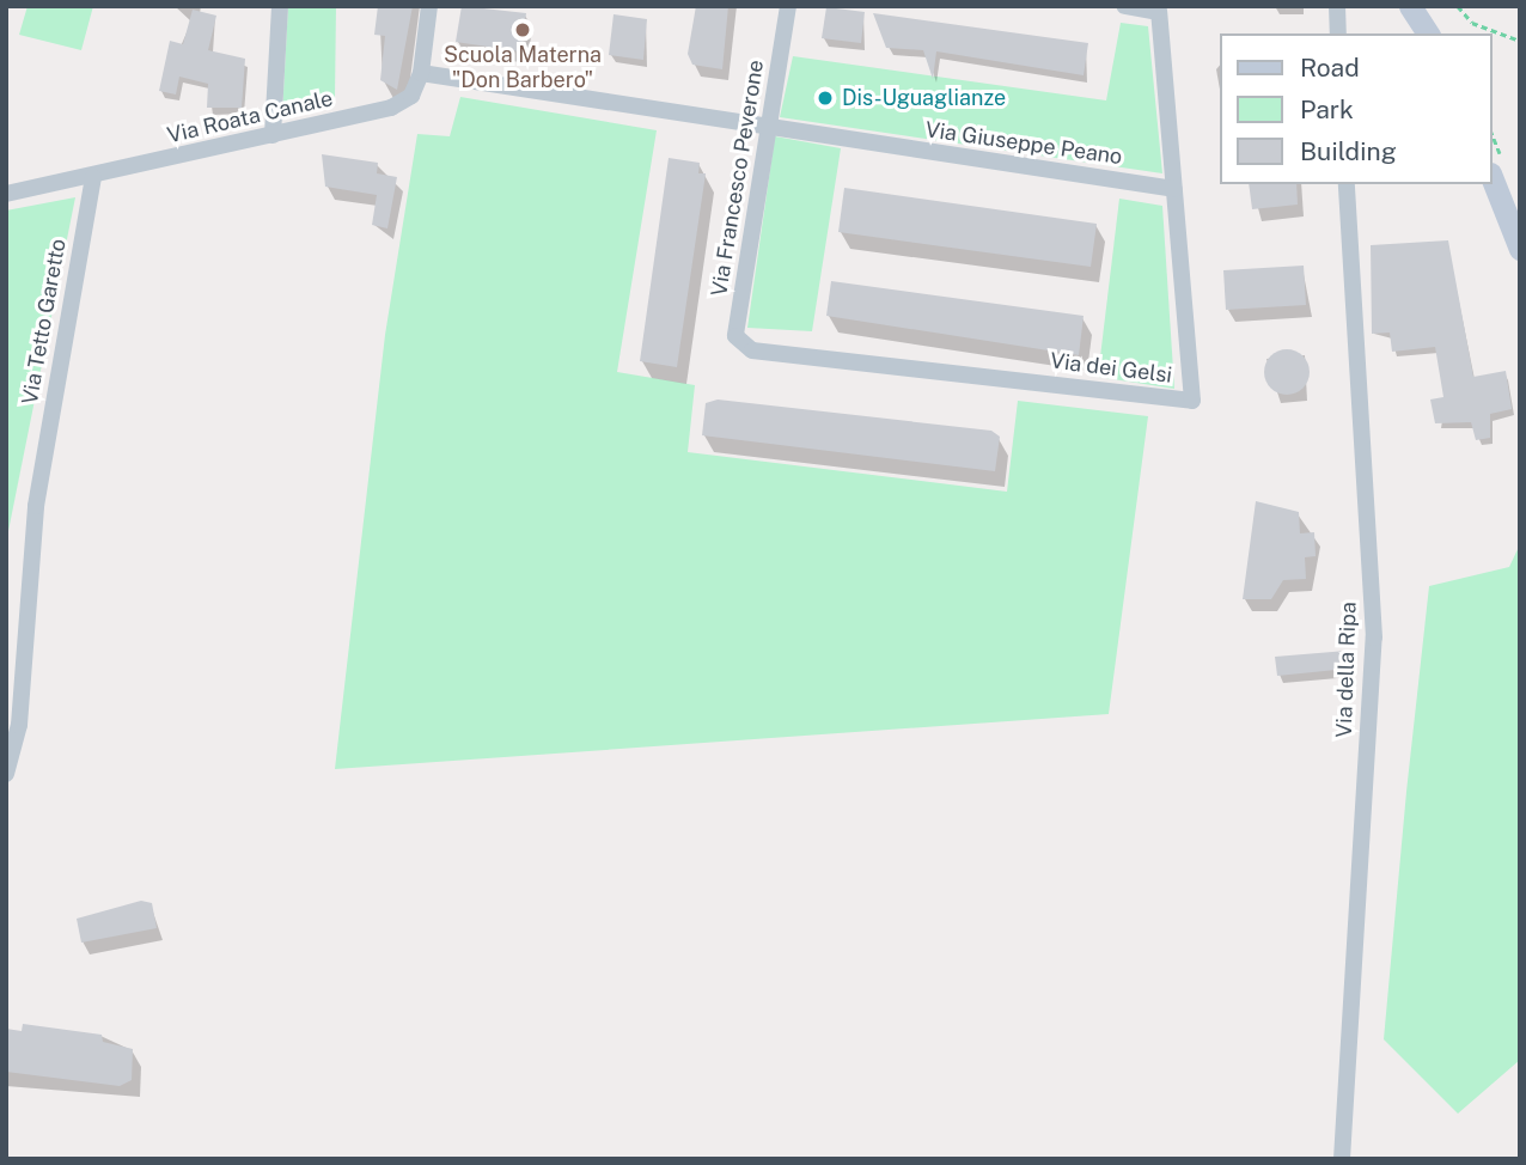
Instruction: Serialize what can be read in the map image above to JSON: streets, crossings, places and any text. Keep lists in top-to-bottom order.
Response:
{
  "streets": {
    "street": [
      "Via Roata Canale",
      "Via Giuseppe Peano",
      "Via Francesco Peverone",
      "Via Tetto Garetto",
      "Via dei Gelsi",
      "Via della Ripa"
    ]
  },
  "crossings": [
    ["Via Roata Canale", "Via Giuseppe Peano"],
    ["Via Roata Canale", "Via Tetto Garetto"],
    ["Via Giuseppe Peano", "Via Francesco Peverone"],
    ["Via Giuseppe Peano", "Via dei Gelsi"],
    ["Via Francesco Peverone", "Via dei Gelsi"]
  ],
  "places": ["Scuola Materna \"Don Barbero\"", "Dis-Uguaglianze"],
  "legend": ["Road", "Park", "Building"]
}
